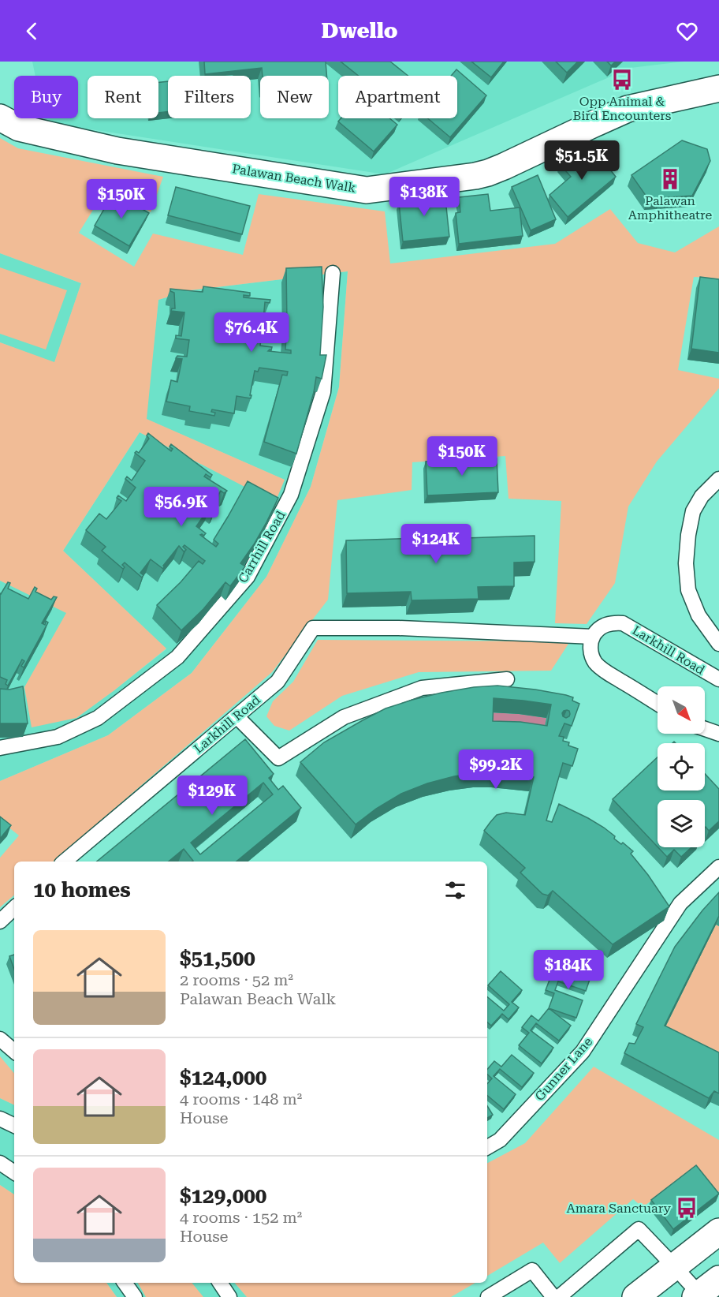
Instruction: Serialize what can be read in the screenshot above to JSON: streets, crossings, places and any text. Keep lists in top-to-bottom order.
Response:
{
  "streets": {
    "street": ["Palawan Beach Walk"],
    "lane": ["Carrhill Road", "Larkhill Road", "Gunner Lane"]
  },
  "places": {
    "bus stop": ["Opp Animal & Bird Encounters", "Amara Sanctuary"],
    "building": ["Palawan Amphitheatre"]
  },
  "north": "bottom right",
  "page": {
    "header": "Dwello",
    "chip": [
      "Buy",
      "Rent",
      "Filters",
      "New",
      "Apartment"
    ],
    "price": [
      "$51.5K",
      "$138K",
      "$150K",
      "$76.4K",
      "$150K",
      "$56.9K",
      "$124K",
      "$99.2K",
      "$129K",
      "$184K"
    ],
    "heading": "10 homes",
    "list": [
      {
        "name": "$51,500",
        "note": "2 rooms · 52 m² · Palawan Beach Walk"
      },
      {
        "name": "$124,000",
        "note": "4 rooms · 148 m² · House"
      },
      {
        "name": "$129,000",
        "note": "4 rooms · 152 m² · House"
      }
    ]
  }
}
